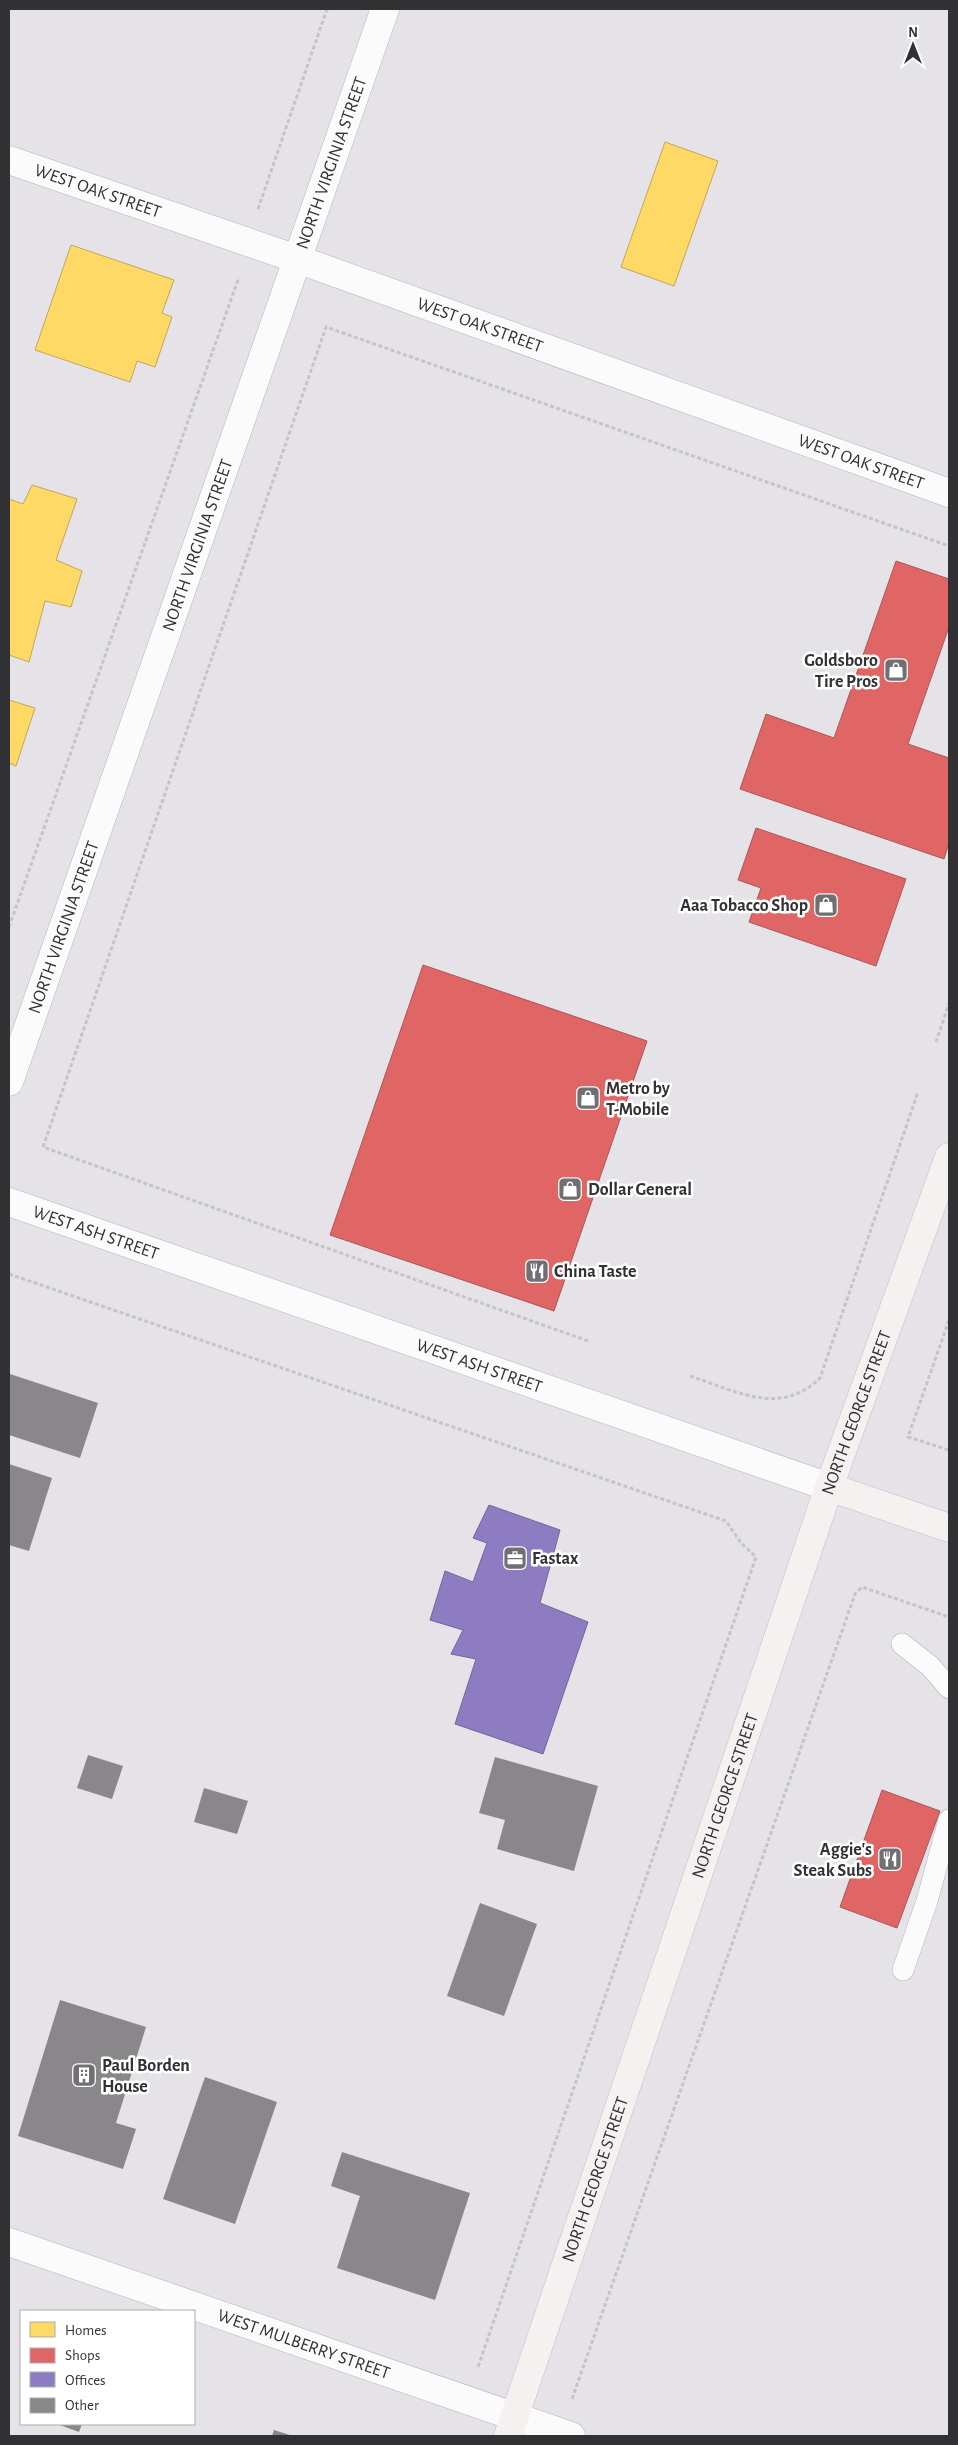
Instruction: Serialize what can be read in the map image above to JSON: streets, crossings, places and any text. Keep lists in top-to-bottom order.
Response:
{
  "streets": {
    "main road": ["WEST ASH STREET", "NORTH GEORGE STREET"],
    "street": ["NORTH VIRGINIA STREET", "WEST OAK STREET", "WEST MULBERRY STREET"]
  },
  "crossings": [
    ["NORTH VIRGINIA STREET", "WEST OAK STREET"],
    ["WEST ASH STREET", "NORTH GEORGE STREET"],
    ["NORTH GEORGE STREET", "WEST MULBERRY STREET"]
  ],
  "places": {
    "shop": [
      "Goldsboro Tire Pros",
      "Aaa Tobacco Shop",
      "Metro by T-Mobile",
      "Dollar General"
    ],
    "restaurant": ["China Taste", "Aggie's Steak Subs"],
    "office": ["Fastax"],
    "building": ["Paul Borden House"]
  },
  "legend": [
    "Homes",
    "Shops",
    "Offices",
    "Other"
  ],
  "north": "top"
}
